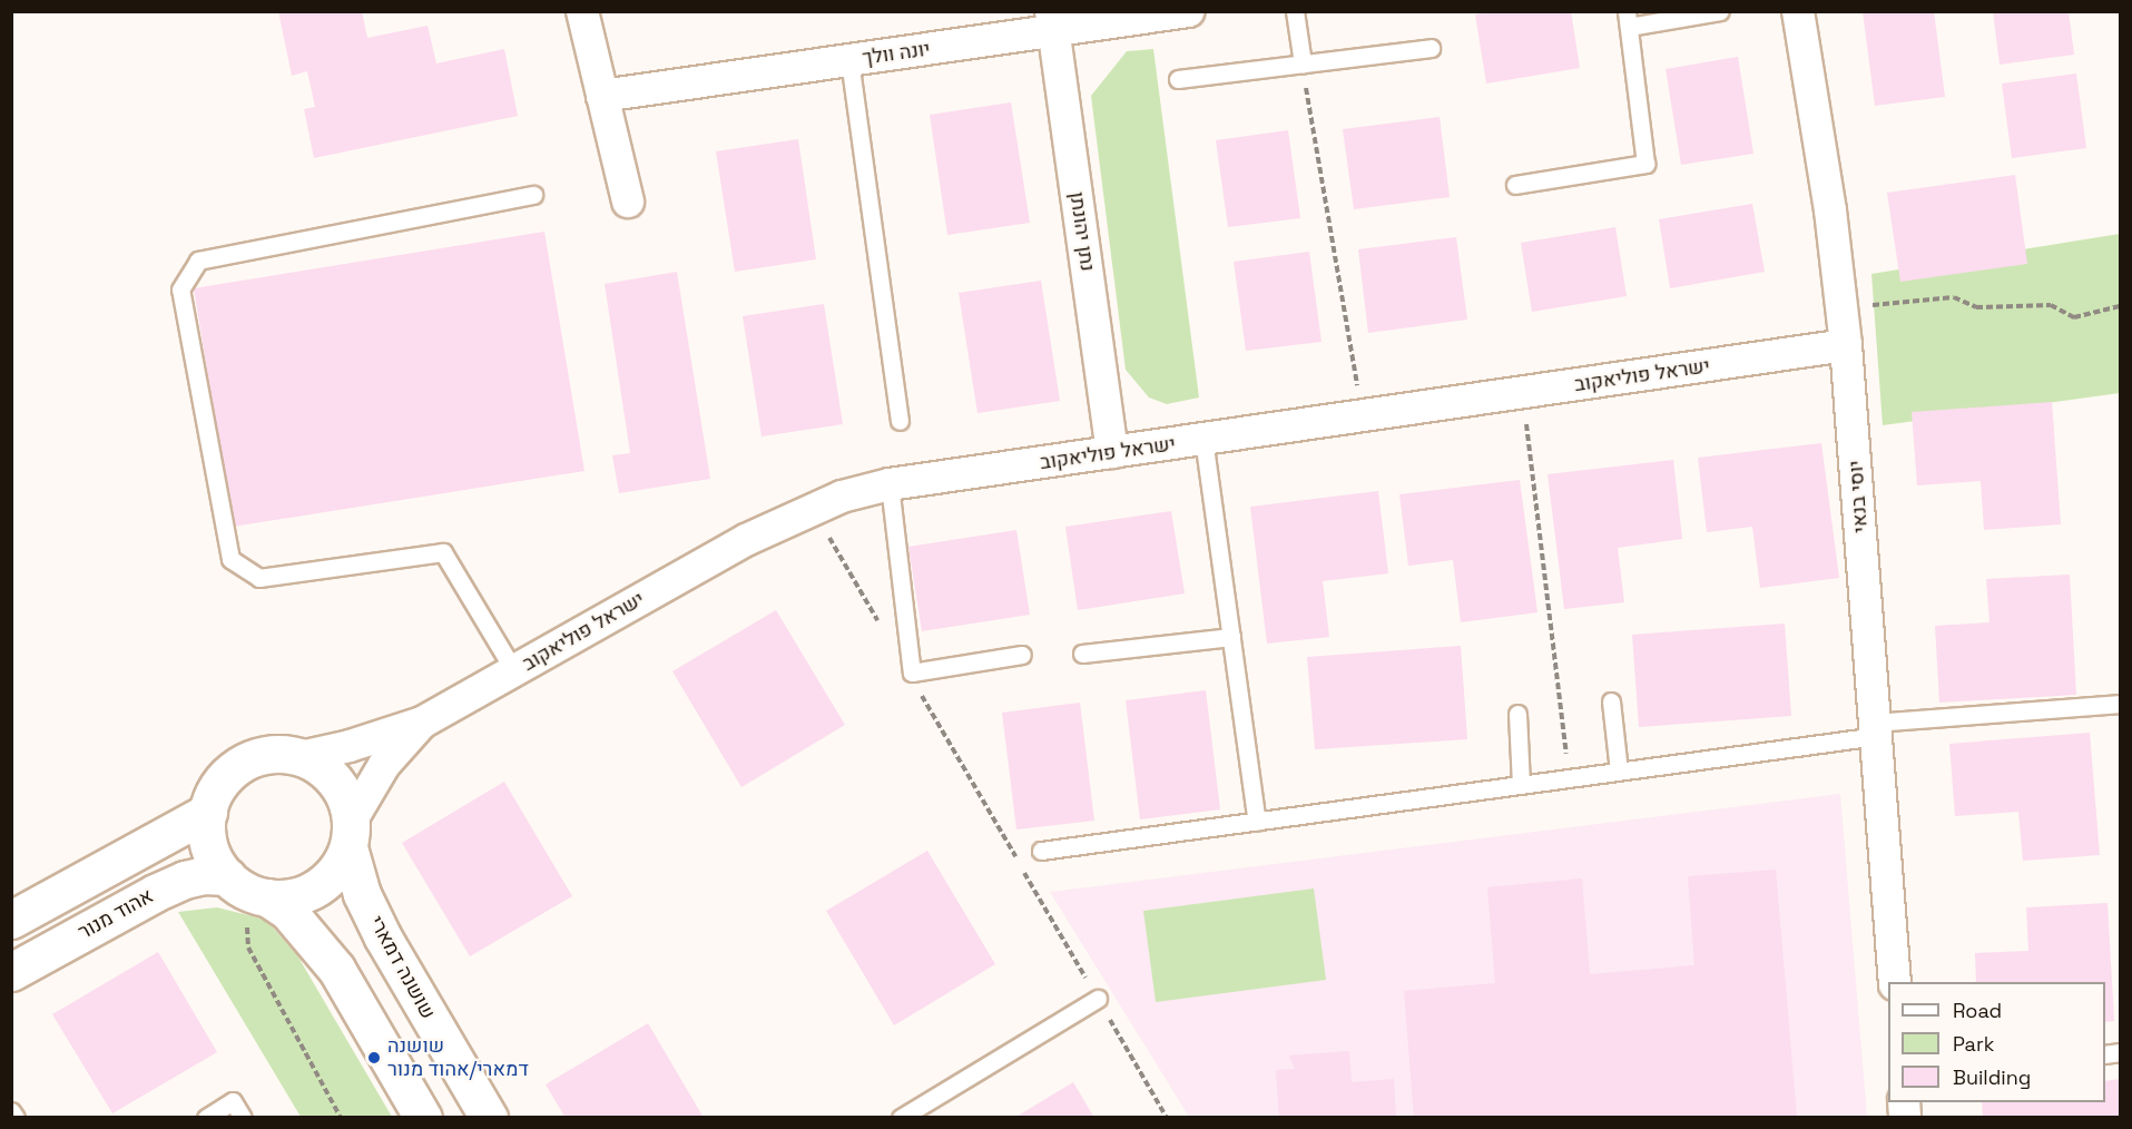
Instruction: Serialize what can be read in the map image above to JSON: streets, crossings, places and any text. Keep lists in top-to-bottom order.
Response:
{
  "streets": {
    "main road": ["אהוד מנור", "שושנה דמארי"],
    "street": [
      "יונה וולך",
      "נתן יהונתן",
      "ישראל פוליאקוב",
      "יוסי בנאי"
    ]
  },
  "crossings": [
    ["יונה וולך", "נתן יהונתן"],
    ["נתן יהונתן", "ישראל פוליאקוב"],
    ["ישראל פוליאקוב", "יוסי בנאי"],
    ["ישראל פוליאקוב", "אהוד מנור"],
    ["ישראל פוליאקוב", "שושנה דמארי"],
    ["אהוד מנור", "שושנה דמארי"]
  ],
  "places": ["שושנה דמארי/אהוד מנור"],
  "legend": ["Road", "Park", "Building"]
}
